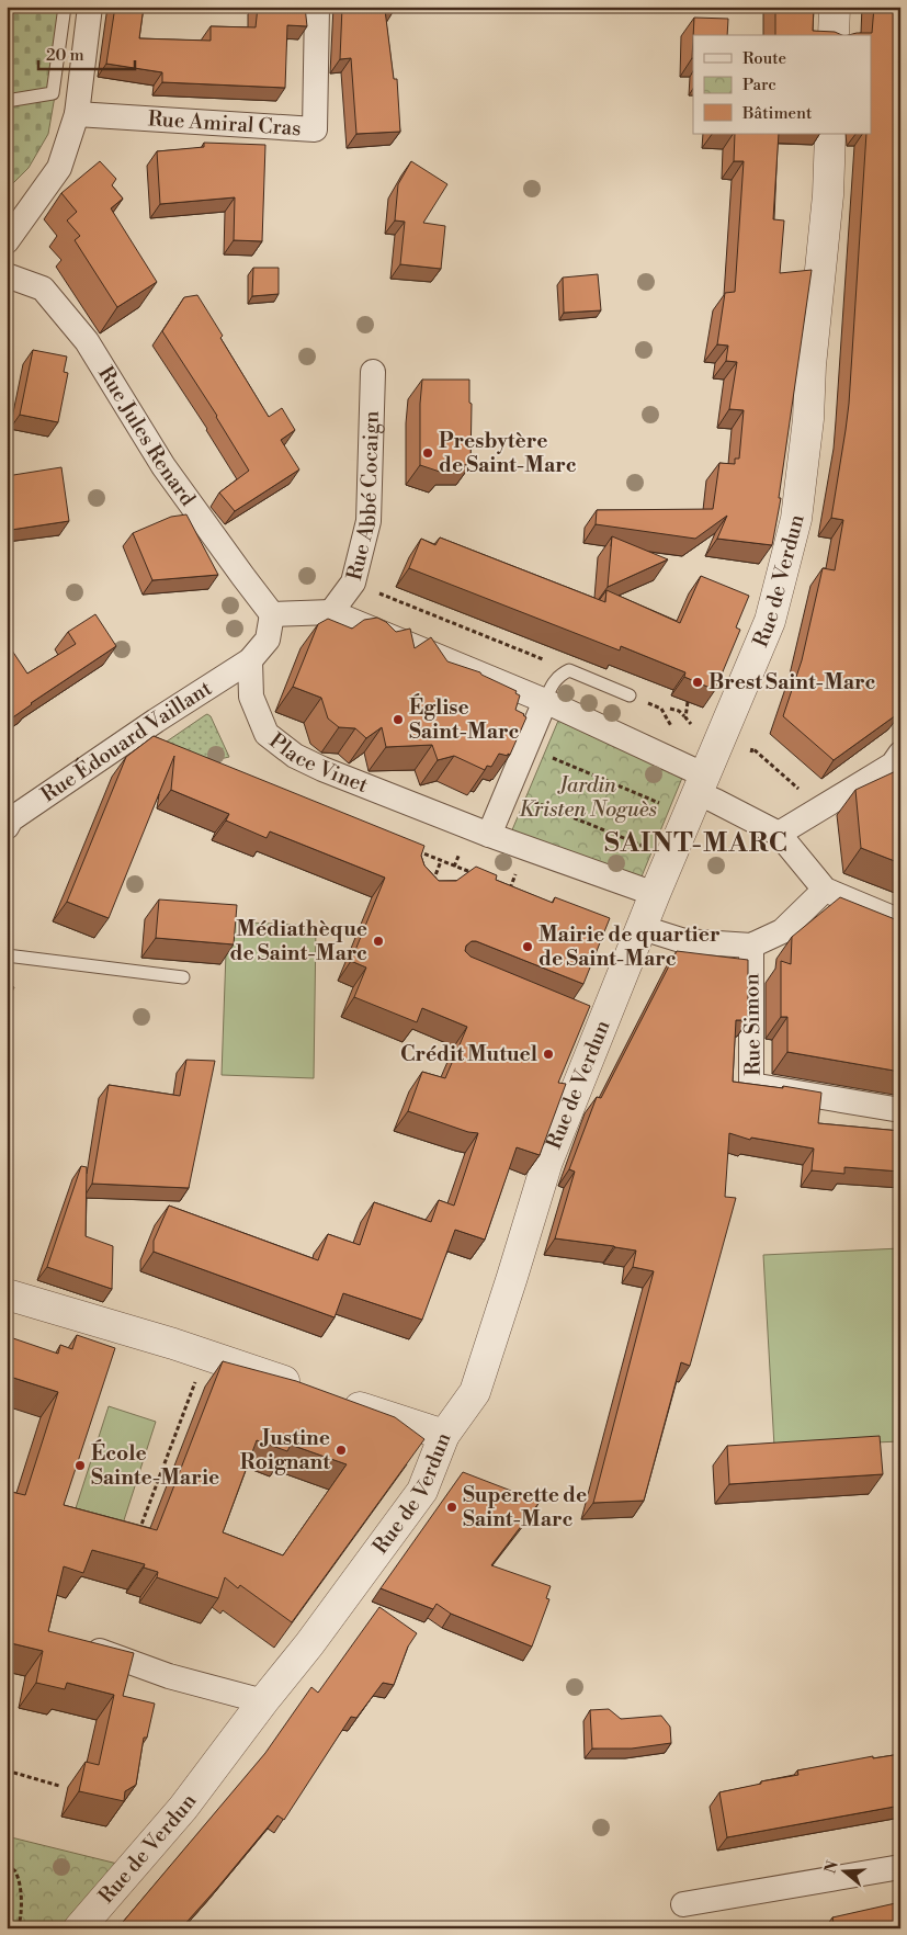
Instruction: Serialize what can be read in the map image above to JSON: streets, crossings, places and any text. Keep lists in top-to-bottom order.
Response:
{
  "streets": {
    "street": [
      "Rue Amiral Cras",
      "Rue Jules Renard",
      "Rue Abbé Cocaign",
      "Rue de Verdun",
      "Rue Édouard Vaillant",
      "Place Vinet",
      "Rue Simon"
    ]
  },
  "crossings": [
    ["Rue de Verdun", "Place Vinet"],
    ["Rue Édouard Vaillant", "Place Vinet"]
  ],
  "districts": ["SAINT-MARC"],
  "parks": ["Jardin Kristen Noguès"],
  "places": [
    "Presbytère de Saint-Marc",
    "Brest Saint-Marc",
    "Église Saint-Marc",
    "Médiathèque de Saint-Marc",
    "Mairie de quartier de Saint-Marc",
    "Crédit Mutuel",
    "Justine Roignant",
    "École Sainte-Marie",
    "Superette de Saint-Marc"
  ],
  "legend": ["Route", "Parc", "Bâtiment"],
  "scale_bar": "20 m",
  "north": "left"
}
